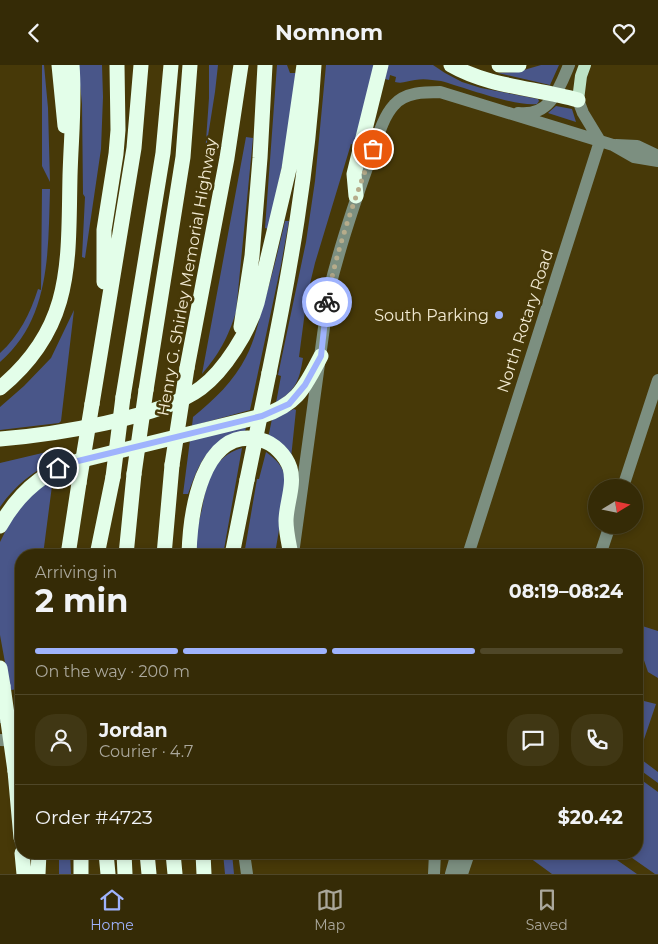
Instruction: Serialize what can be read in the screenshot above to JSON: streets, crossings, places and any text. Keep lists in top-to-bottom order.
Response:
{
  "streets": {
    "highway": ["Henry G. Shirley Memorial Highway"],
    "street": ["North Rotary Road"]
  },
  "places": ["South Parking"],
  "north": "right",
  "page": {
    "header": "Nomnom",
    "heading": ["2 min", "Arriving in", "08:19–08:24"],
    "panel": [
      "Jordan",
      "Courier · 4.7",
      "Order #4723",
      "$20.42"
    ],
    "bar": "On the way · 200 m",
    "tabs": ["Home", "Map", "Saved"]
  }
}
